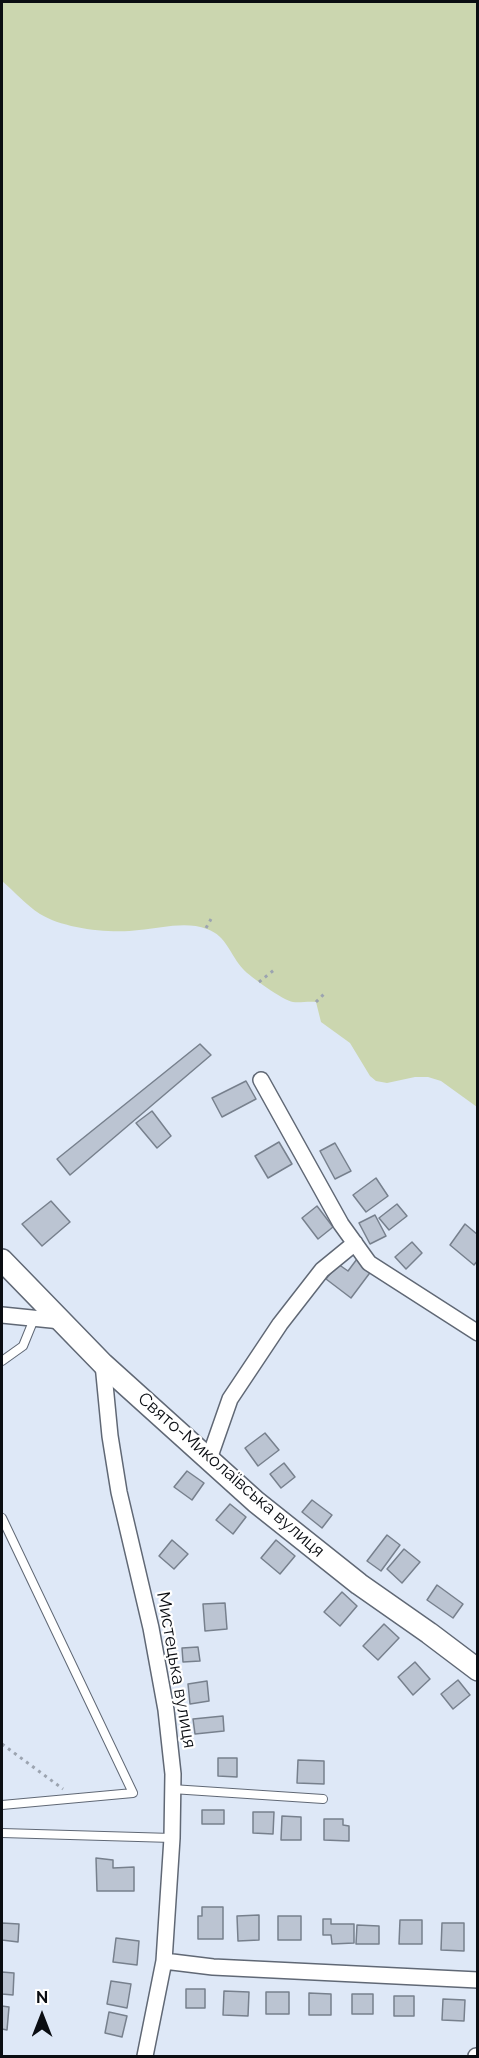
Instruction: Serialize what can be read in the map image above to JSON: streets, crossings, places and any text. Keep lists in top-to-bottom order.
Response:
{
  "streets": {
    "street": ["Свято-Миколаївська вулиця", "Мистецька вулиця"]
  },
  "crossings": [
    ["Свято-Миколаївська вулиця", "Мистецька вулиця"]
  ],
  "north": "top"
}
